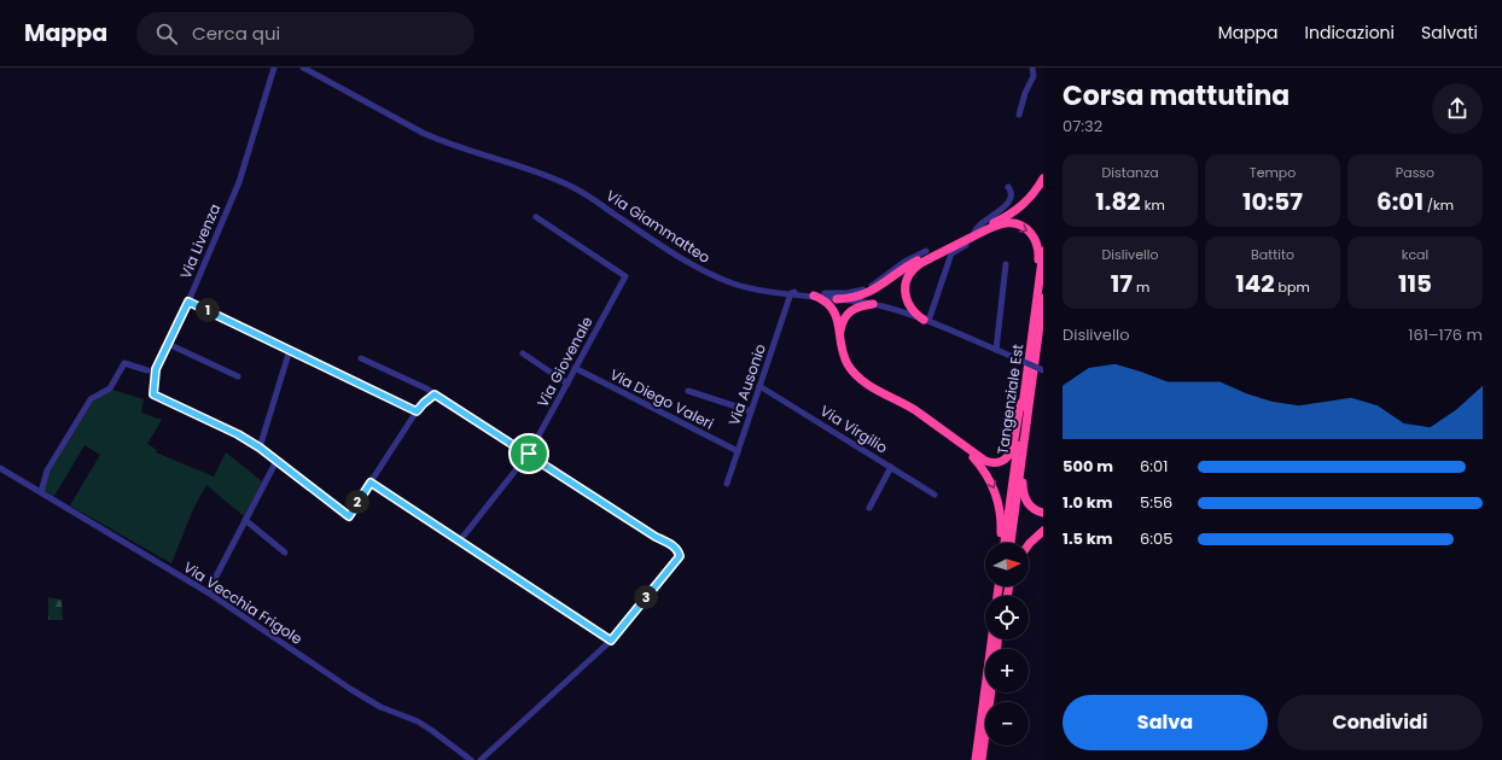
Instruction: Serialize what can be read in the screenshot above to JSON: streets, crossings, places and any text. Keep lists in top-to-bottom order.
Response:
{
  "streets": {
    "highway": ["Tangenziale Est"],
    "street": [
      "Via Giammatteo",
      "Via Livenza",
      "Via Giovenale",
      "Via Ausonio",
      "Via Diego Valeri",
      "Via Virgilio",
      "Via Vecchia Frigole"
    ]
  },
  "crossings": [
    ["Via Giammatteo", "Via Ausonio"],
    ["Via Giovenale", "Via Diego Valeri"],
    ["Via Ausonio", "Via Diego Valeri"],
    ["Via Ausonio", "Via Virgilio"]
  ],
  "north": "right",
  "page": {
    "header": "Mappa",
    "search": "Cerca qui",
    "nav": ["Mappa", "Indicazioni", "Salvati"],
    "heading": ["Corsa mattutina", "07:32"],
    "stats": [
      ["Distanza", "1.82 km"],
      ["Tempo", "10:57"],
      ["Passo", "6:01 /km"],
      ["Dislivello", "17 m"],
      ["Battito", "142 bpm"],
      ["kcal", "115"]
    ],
    "pins": ["1", "2", "3"],
    "chart": ["Dislivello", "161–176 m"],
    "list": [
      {
        "name": "500 m",
        "note": "6:01"
      },
      {
        "name": "1.0 km",
        "note": "5:56"
      },
      {
        "name": "1.5 km",
        "note": "6:05"
      }
    ],
    "map_buttons": ["+", "−"],
    "buttons": ["Salva", "Condividi"]
  }
}
